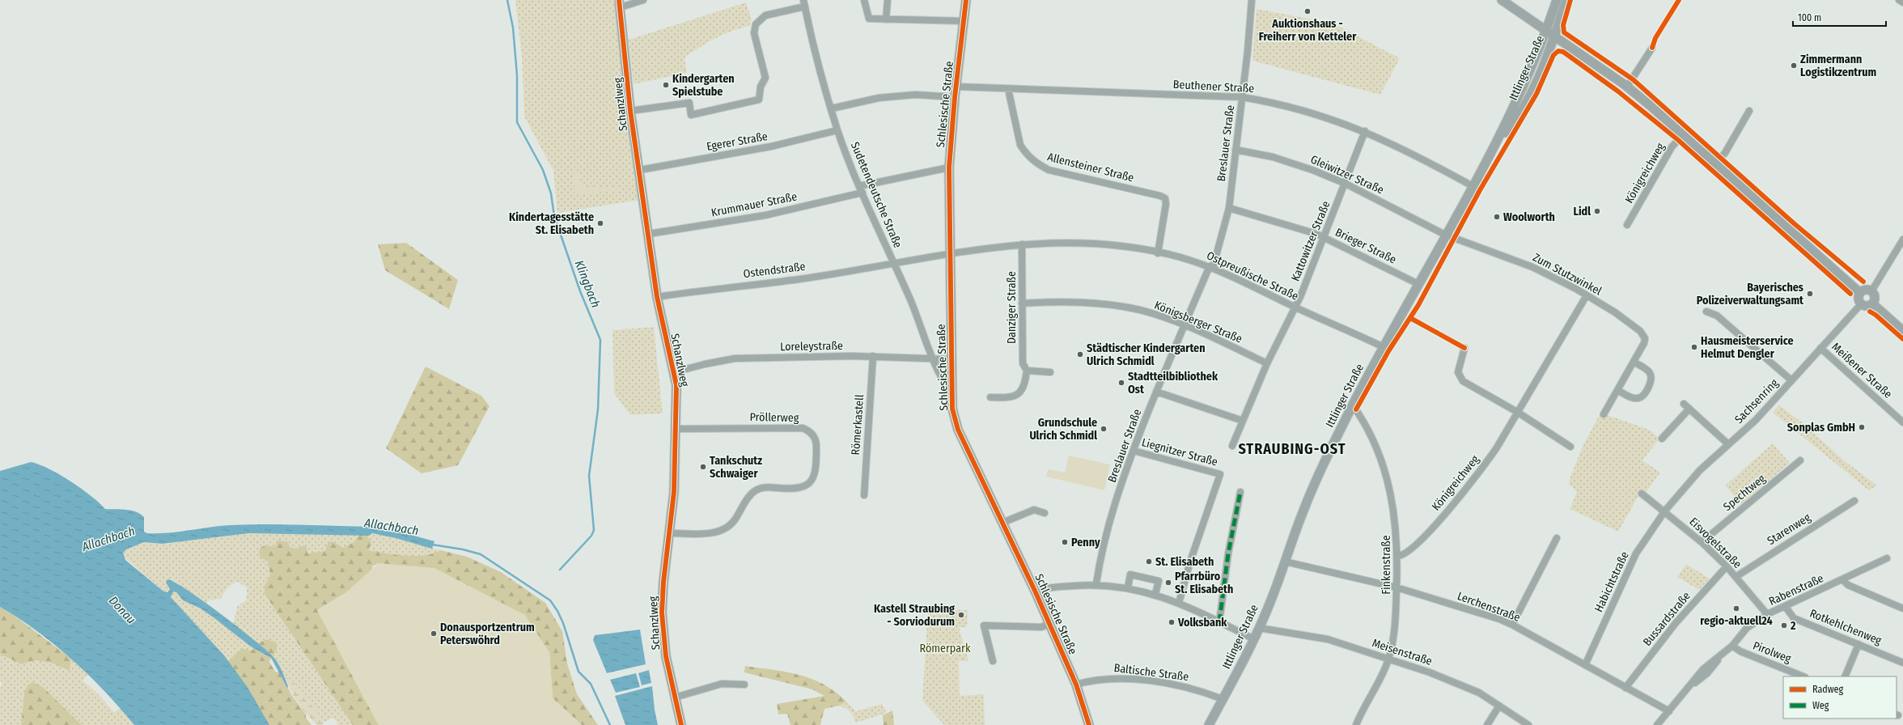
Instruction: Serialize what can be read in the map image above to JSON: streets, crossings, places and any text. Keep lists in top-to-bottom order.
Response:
{
  "streets": {
    "street": [
      "Ittlinger Straße",
      "Beuthener Straße",
      "Schanzlweg",
      "Schlesische Straße",
      "Egerer Straße",
      "Breslauer Straße",
      "Allensteiner Straße",
      "Königreichweg",
      "Gleiwitzer Straße",
      "Sudetendeutsche Straße",
      "Krummauer Straße",
      "Kattowitzer Straße",
      "Brieger Straße",
      "Ostendstraße",
      "Zum Stutzwinkel",
      "Ostpreußische Straße",
      "Danziger Straße",
      "Königsberger Straße",
      "Loreleystraße",
      "Meißener Straße",
      "Sachsenring",
      "Pröllerweg",
      "Römerkastell",
      "Liegnitzer Straße",
      "Spechtweg",
      "Starenweg",
      "Eisvogelstraße",
      "Finkenstraße",
      "Habichtstraße",
      "Rabenstraße",
      "Lerchenstraße",
      "Bussardstraße",
      "Rotkehlchenweg",
      "Meisenstraße",
      "Pirolweg",
      "Baltische Straße"
    ]
  },
  "crossings": [
    ["Ittlinger Straße", "Beuthener Straße"],
    ["Ittlinger Straße", "Gleiwitzer Straße"],
    ["Ittlinger Straße", "Brieger Straße"],
    ["Ittlinger Straße", "Zum Stutzwinkel"],
    ["Ittlinger Straße", "Ostpreußische Straße"],
    ["Ittlinger Straße", "Finkenstraße"],
    ["Ittlinger Straße", "Lerchenstraße"],
    ["Ittlinger Straße", "Meisenstraße"],
    ["Ittlinger Straße", "Baltische Straße"],
    ["Beuthener Straße", "Schlesische Straße"],
    ["Beuthener Straße", "Breslauer Straße"],
    ["Beuthener Straße", "Allensteiner Straße"],
    ["Beuthener Straße", "Kattowitzer Straße"],
    ["Schanzlweg", "Egerer Straße"],
    ["Schanzlweg", "Krummauer Straße"],
    ["Schanzlweg", "Ostendstraße"],
    ["Schanzlweg", "Loreleystraße"],
    ["Schanzlweg", "Pröllerweg"],
    ["Schlesische Straße", "Sudetendeutsche Straße"],
    ["Schlesische Straße", "Krummauer Straße"],
    ["Schlesische Straße", "Ostpreußische Straße"],
    ["Schlesische Straße", "Loreleystraße"],
    ["Schlesische Straße", "Baltische Straße"],
    ["Egerer Straße", "Sudetendeutsche Straße"],
    ["Breslauer Straße", "Gleiwitzer Straße"],
    ["Breslauer Straße", "Brieger Straße"],
    ["Breslauer Straße", "Ostpreußische Straße"],
    ["Breslauer Straße", "Königsberger Straße"],
    ["Breslauer Straße", "Liegnitzer Straße"],
    ["Allensteiner Straße", "Ostpreußische Straße"],
    ["Königreichweg", "Zum Stutzwinkel"],
    ["Königreichweg", "Finkenstraße"],
    ["Gleiwitzer Straße", "Kattowitzer Straße"],
    ["Gleiwitzer Straße", "Zum Stutzwinkel"],
    ["Sudetendeutsche Straße", "Krummauer Straße"],
    ["Sudetendeutsche Straße", "Ostendstraße"],
    ["Sudetendeutsche Straße", "Ostpreußische Straße"],
    ["Sudetendeutsche Straße", "Loreleystraße"],
    ["Kattowitzer Straße", "Brieger Straße"],
    ["Kattowitzer Straße", "Ostpreußische Straße"],
    ["Kattowitzer Straße", "Königsberger Straße"],
    ["Ostendstraße", "Ostpreußische Straße"],
    ["Ostpreußische Straße", "Danziger Straße"],
    ["Danziger Straße", "Königsberger Straße"],
    ["Loreleystraße", "Römerkastell"],
    ["Meißener Straße", "Sachsenring"],
    ["Sachsenring", "Eisvogelstraße"],
    ["Sachsenring", "Habichtstraße"],
    ["Spechtweg", "Eisvogelstraße"],
    ["Starenweg", "Eisvogelstraße"],
    ["Eisvogelstraße", "Habichtstraße"],
    ["Eisvogelstraße", "Rabenstraße"],
    ["Eisvogelstraße", "Bussardstraße"],
    ["Finkenstraße", "Lerchenstraße"],
    ["Finkenstraße", "Meisenstraße"],
    ["Habichtstraße", "Lerchenstraße"],
    ["Rabenstraße", "Lerchenstraße"],
    ["Rabenstraße", "Rotkehlchenweg"],
    ["Rabenstraße", "Pirolweg"],
    ["Lerchenstraße", "Bussardstraße"]
  ],
  "districts": ["STRAUBING-OST"],
  "water": ["Klingbach", "Allachbach", "Donau"],
  "parks": ["Römerpark"],
  "places": [
    "Auktionshaus - Freiherr von Ketteler",
    "Zimmermann Logistikzentrum",
    "Kindergarten Spielstube",
    "Lidl",
    "Woolworth",
    "Kindertagesstätte St. Elisabeth",
    "Bayerisches Polizeiverwaltungsamt",
    "Hausmeisterservice Helmut Dengler",
    "Städtischer Kindergarten Ulrich Schmidl",
    "Stadtteilbibliothek Ost",
    "Sonplas GmbH",
    "Grundschule Ulrich Schmidl",
    "Tankschutz Schwaiger",
    "Penny",
    "St. Elisabeth",
    "Pfarrbüro St. Elisabeth",
    "regio-aktuell24",
    "Kastell Straubing - Sorviodurum",
    "Volksbank",
    "2",
    "Donausportzentrum Peterswöhrd"
  ],
  "legend": ["Radweg", "Weg"],
  "scale_bar": "100 m"
}
